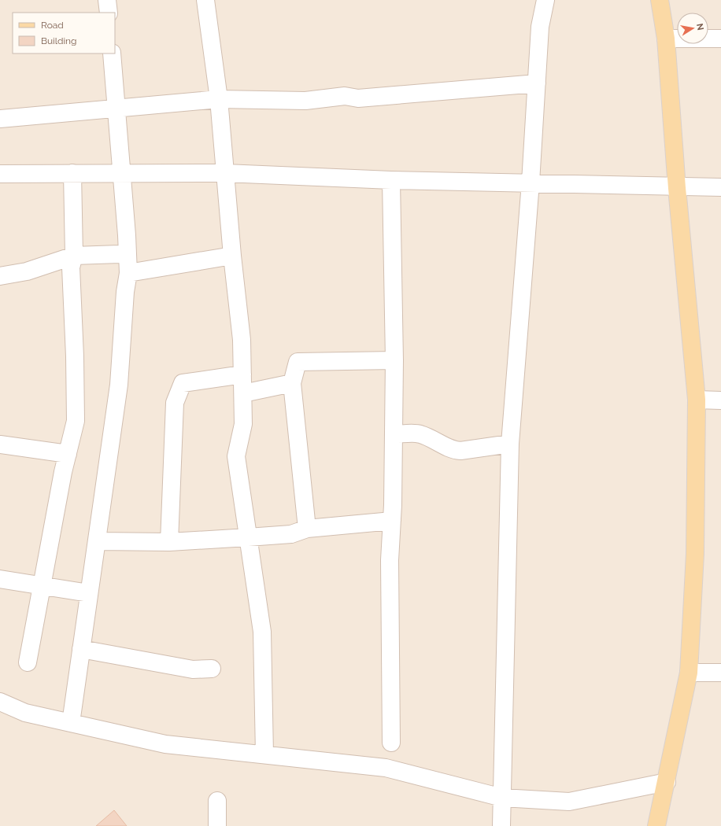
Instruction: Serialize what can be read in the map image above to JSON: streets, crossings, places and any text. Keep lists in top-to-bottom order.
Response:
{
  "legend": ["Road", "Building"],
  "north": "right"
}
